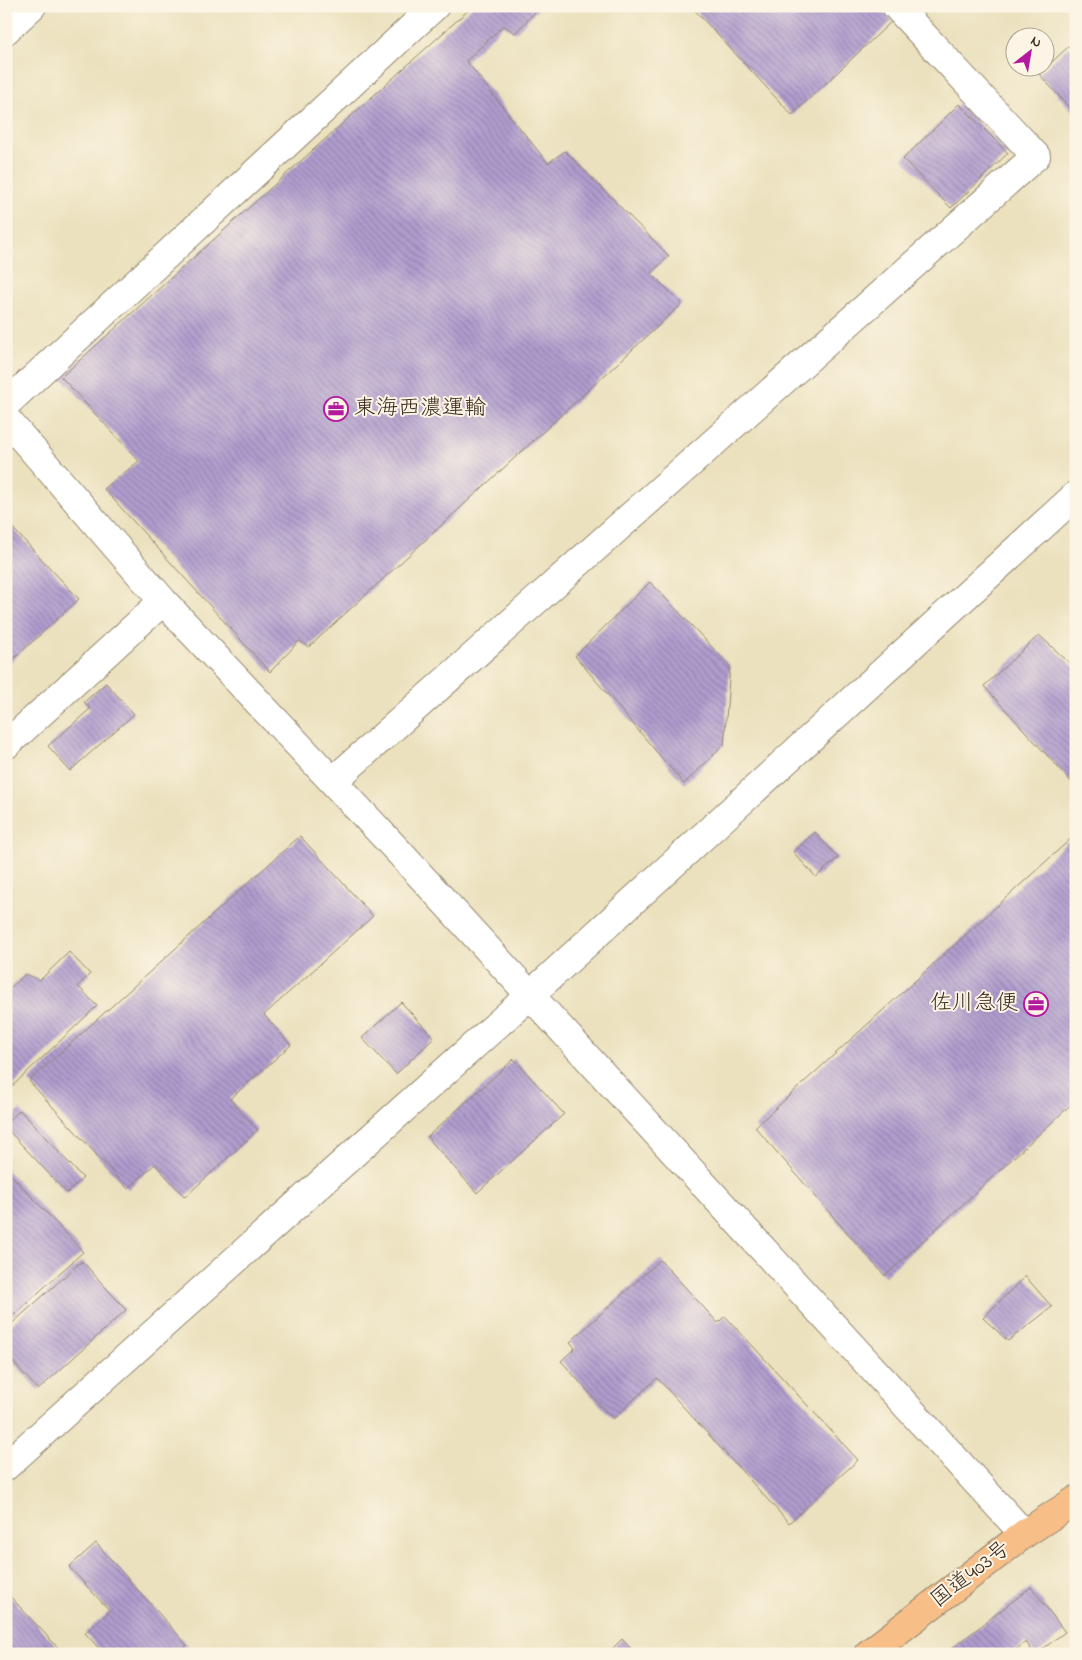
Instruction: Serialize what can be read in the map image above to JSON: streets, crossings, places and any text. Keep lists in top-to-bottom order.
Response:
{
  "streets": {
    "highway": ["国道403号"]
  },
  "places": {
    "office": ["東海西濃運輸", "佐川急便"]
  },
  "north": "top right"
}
